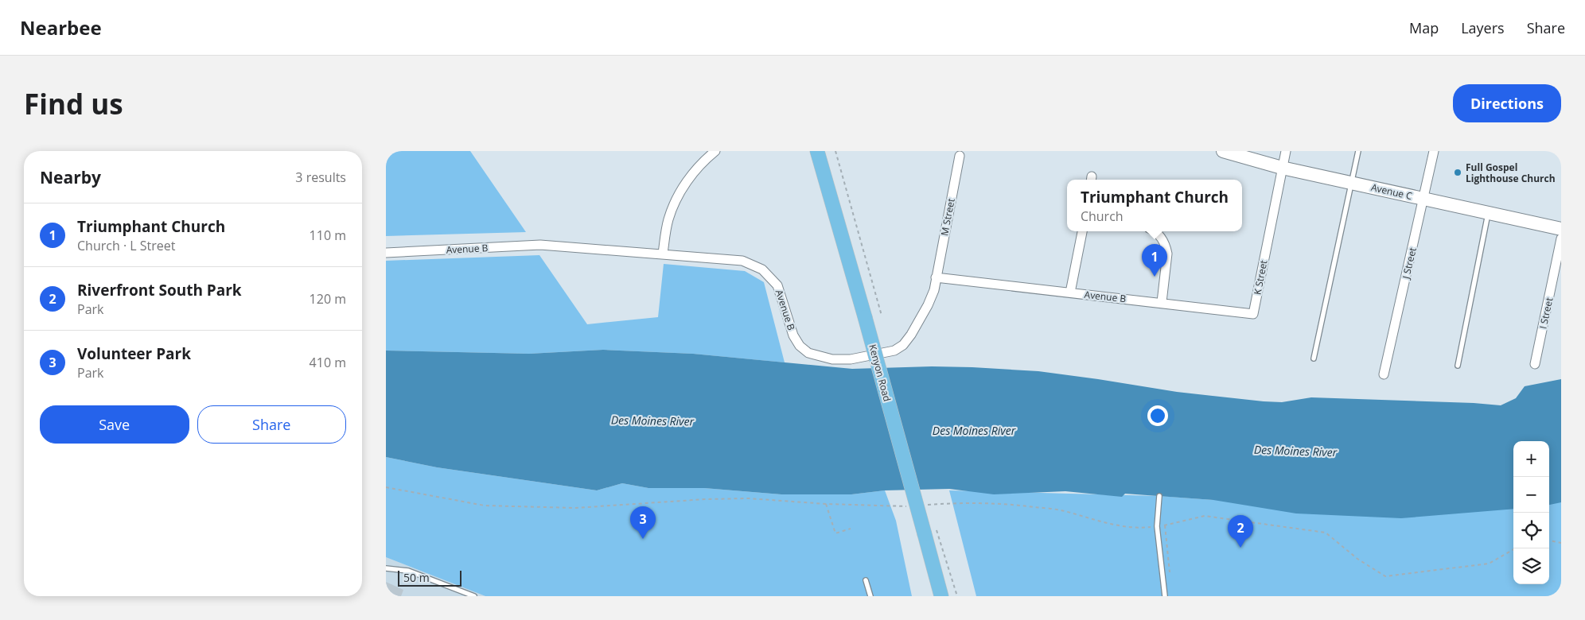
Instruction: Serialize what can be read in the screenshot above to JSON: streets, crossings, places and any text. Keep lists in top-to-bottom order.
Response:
{
  "streets": {
    "main road": ["Kenyon Road"],
    "street": [
      "Avenue C",
      "M Street",
      "Avenue B",
      "J Street",
      "K Street",
      "I Street"
    ]
  },
  "crossings": [
    ["Avenue C", "J Street"],
    ["Avenue C", "K Street"],
    ["M Street", "Avenue B"],
    ["Avenue B", "K Street"]
  ],
  "water": ["Des Moines River"],
  "places": ["Full Gospel Lighthouse Church"],
  "scale_bar": "50 m",
  "page": {
    "header": "Nearbee",
    "nav": ["Map", "Layers", "Share"],
    "buttons": [
      "Directions",
      ["Save", "Share"]
    ],
    "title": "Find us",
    "heading": ["Nearby", "3 results"],
    "popup": ["Triumphant Church", "Church"],
    "list": [
      {
        "mark": "1",
        "name": "Triumphant Church",
        "note": "Church · L Street",
        "value": "110 m"
      },
      {
        "mark": "2",
        "name": "Riverfront South Park",
        "note": "Park",
        "value": "120 m"
      },
      {
        "mark": "3",
        "name": "Volunteer Park",
        "note": "Park",
        "value": "410 m"
      }
    ],
    "pins": ["1", "3", "2"],
    "map_buttons": ["+", "−"],
    "scale": "50 m"
  }
}
